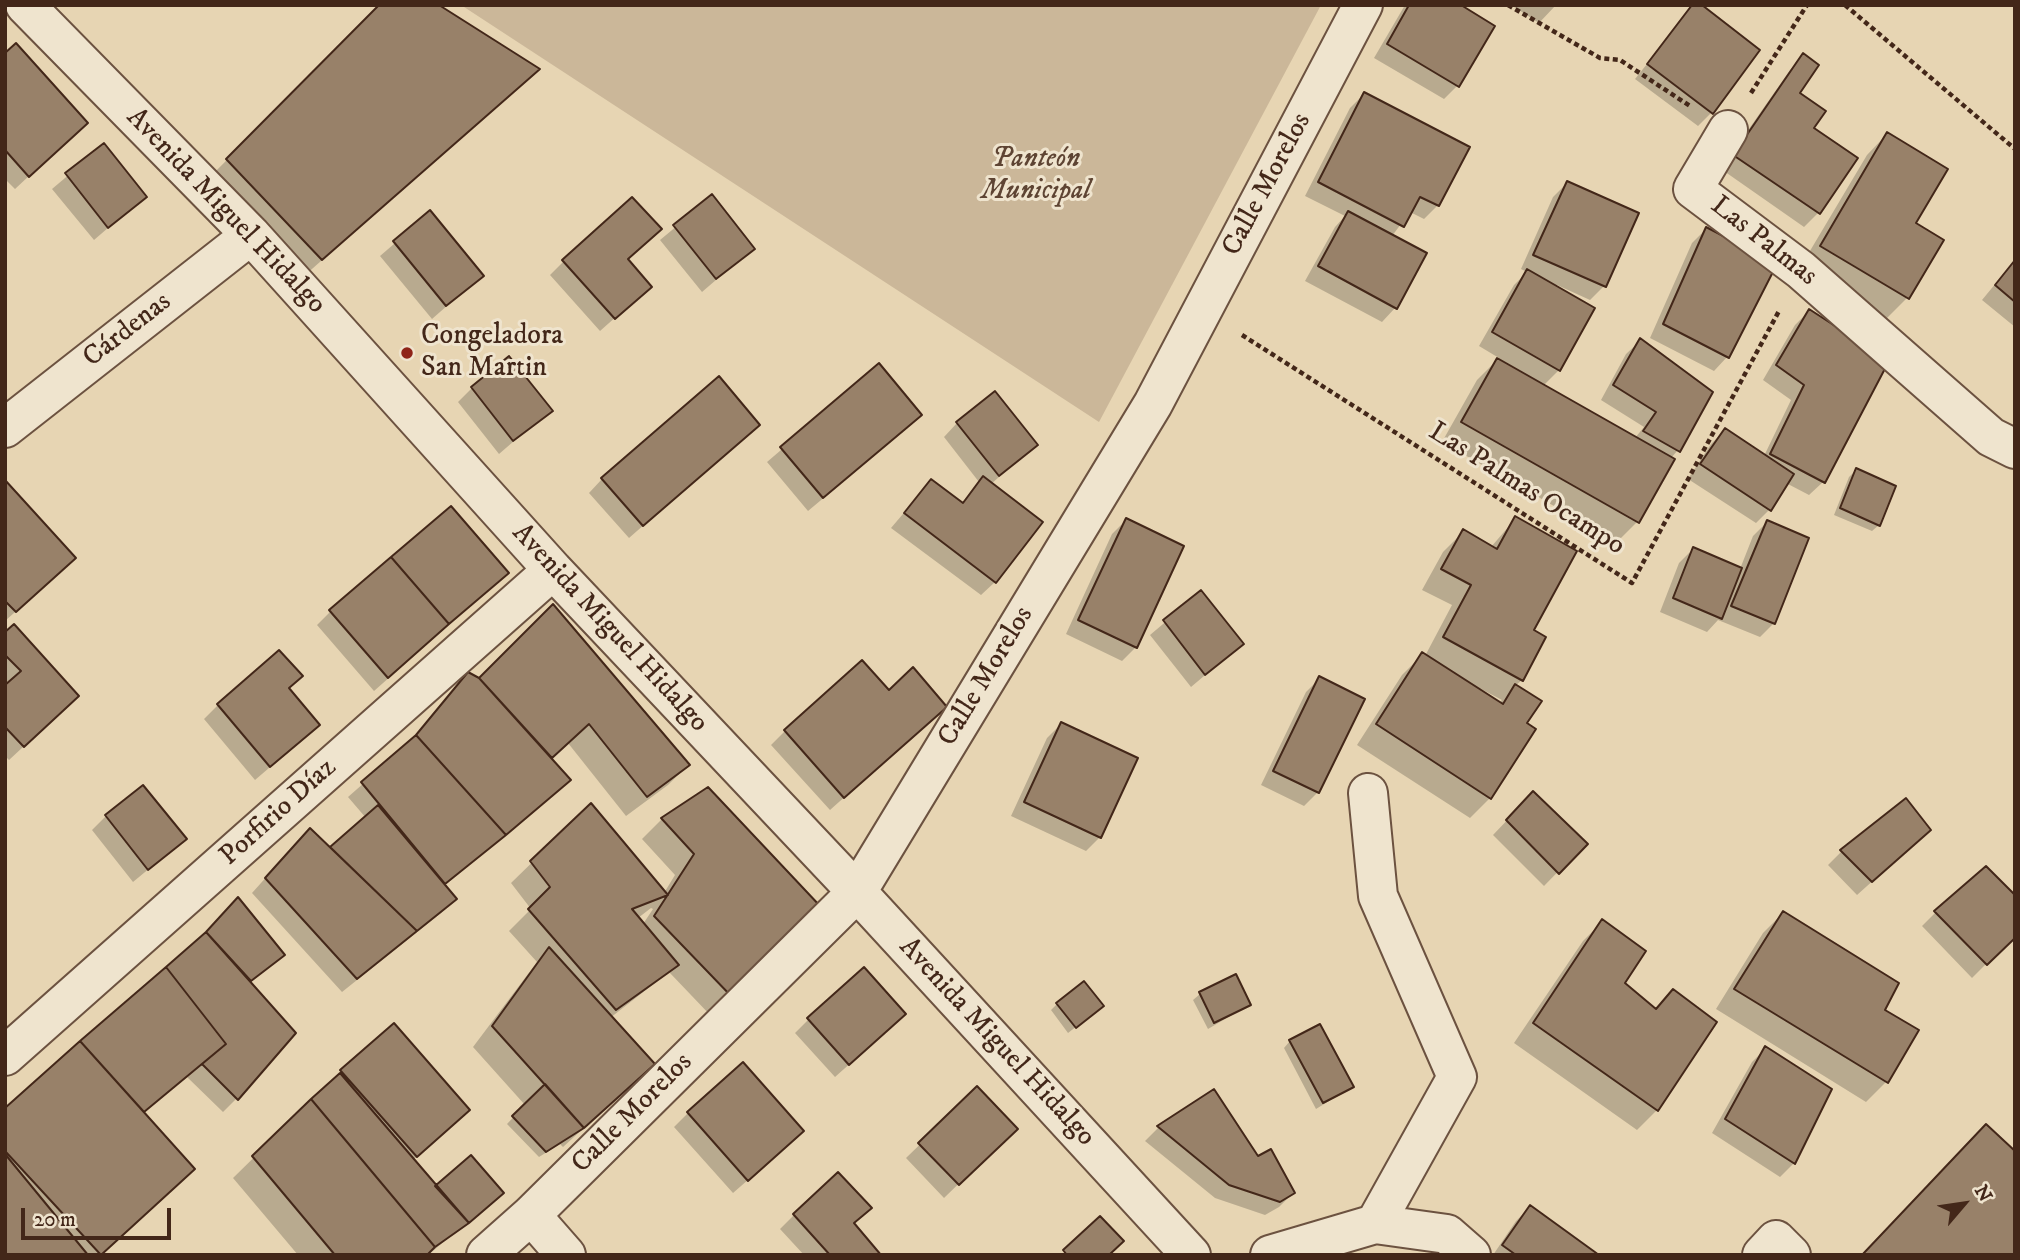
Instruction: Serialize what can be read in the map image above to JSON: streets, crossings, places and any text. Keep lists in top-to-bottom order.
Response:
{
  "streets": {
    "street": [
      "Calle Morelos",
      "Avenida Miguel Hidalgo",
      "Las Palmas",
      "Cárdenas",
      "Porfirio Díaz"
    ],
    "path": ["Las Palmas Ocampo"]
  },
  "crossings": [
    ["Calle Morelos", "Avenida Miguel Hidalgo"],
    ["Calle Morelos", "Las Palmas Ocampo"],
    ["Avenida Miguel Hidalgo", "Cárdenas"],
    ["Avenida Miguel Hidalgo", "Porfirio Díaz"],
    ["Las Palmas", "Las Palmas Ocampo"]
  ],
  "parks": ["Panteón Municipal"],
  "places": ["Congeladora San Martin"],
  "scale_bar": "20 m",
  "north": "top right"
}
